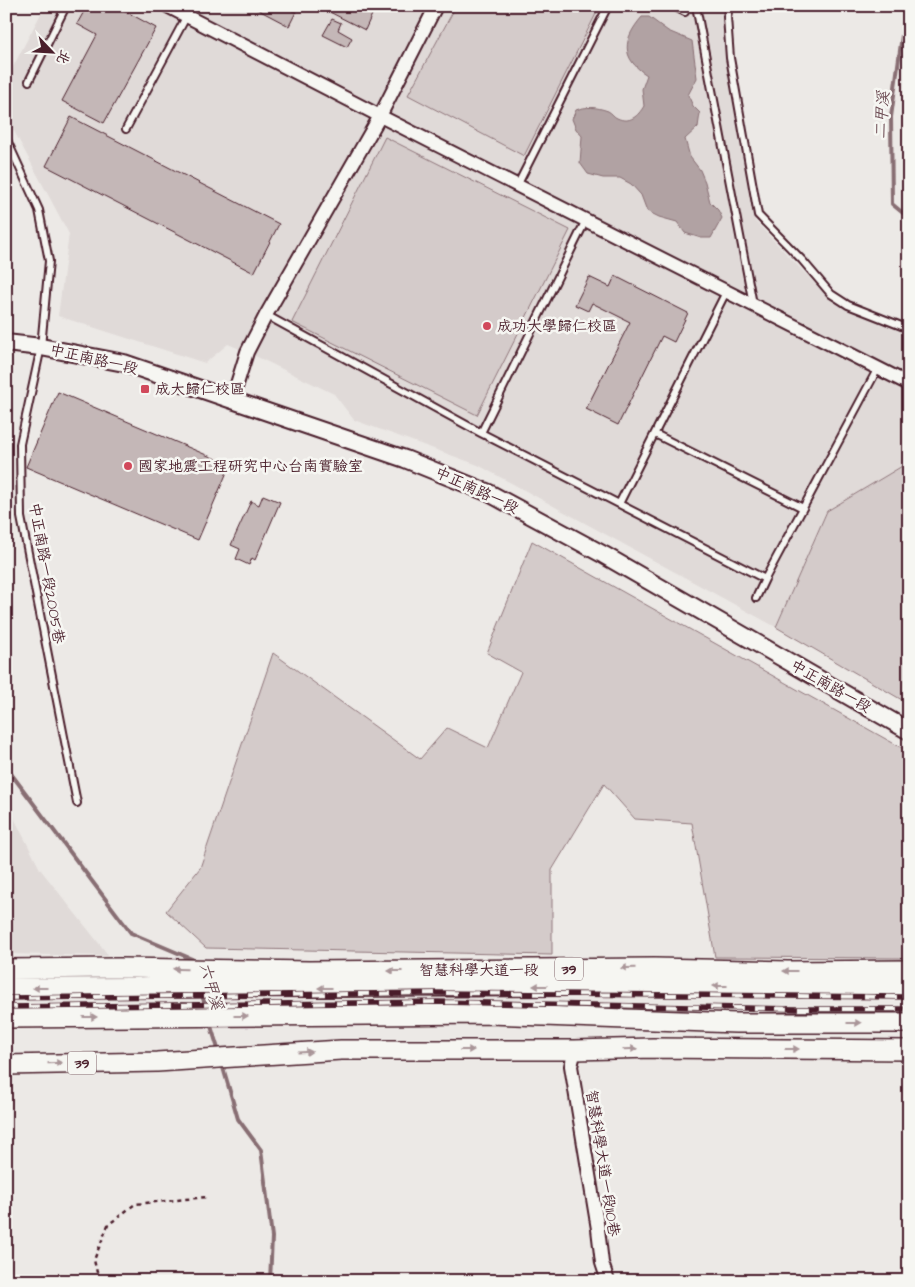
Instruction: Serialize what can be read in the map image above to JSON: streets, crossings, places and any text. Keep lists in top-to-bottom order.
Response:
{
  "streets": {
    "main road": ["39", "智慧科學大道一段"],
    "street": ["中正南路一段", "智慧科學大道一段110巷"],
    "lane": ["中正南路一段2005巷"]
  },
  "crossings": [
    ["中正南路一段", "中正南路一段2005巷"],
    ["39", "智慧科學大道一段"],
    ["39", "智慧科學大道一段110巷"]
  ],
  "water": ["二甲溪", "六甲溪"],
  "places": {
    "other": ["成功大學歸仁校區", "國家地震工程研究中心台南實驗室"],
    "transit": ["成大歸仁校區"]
  },
  "north": "bottom right"
}
